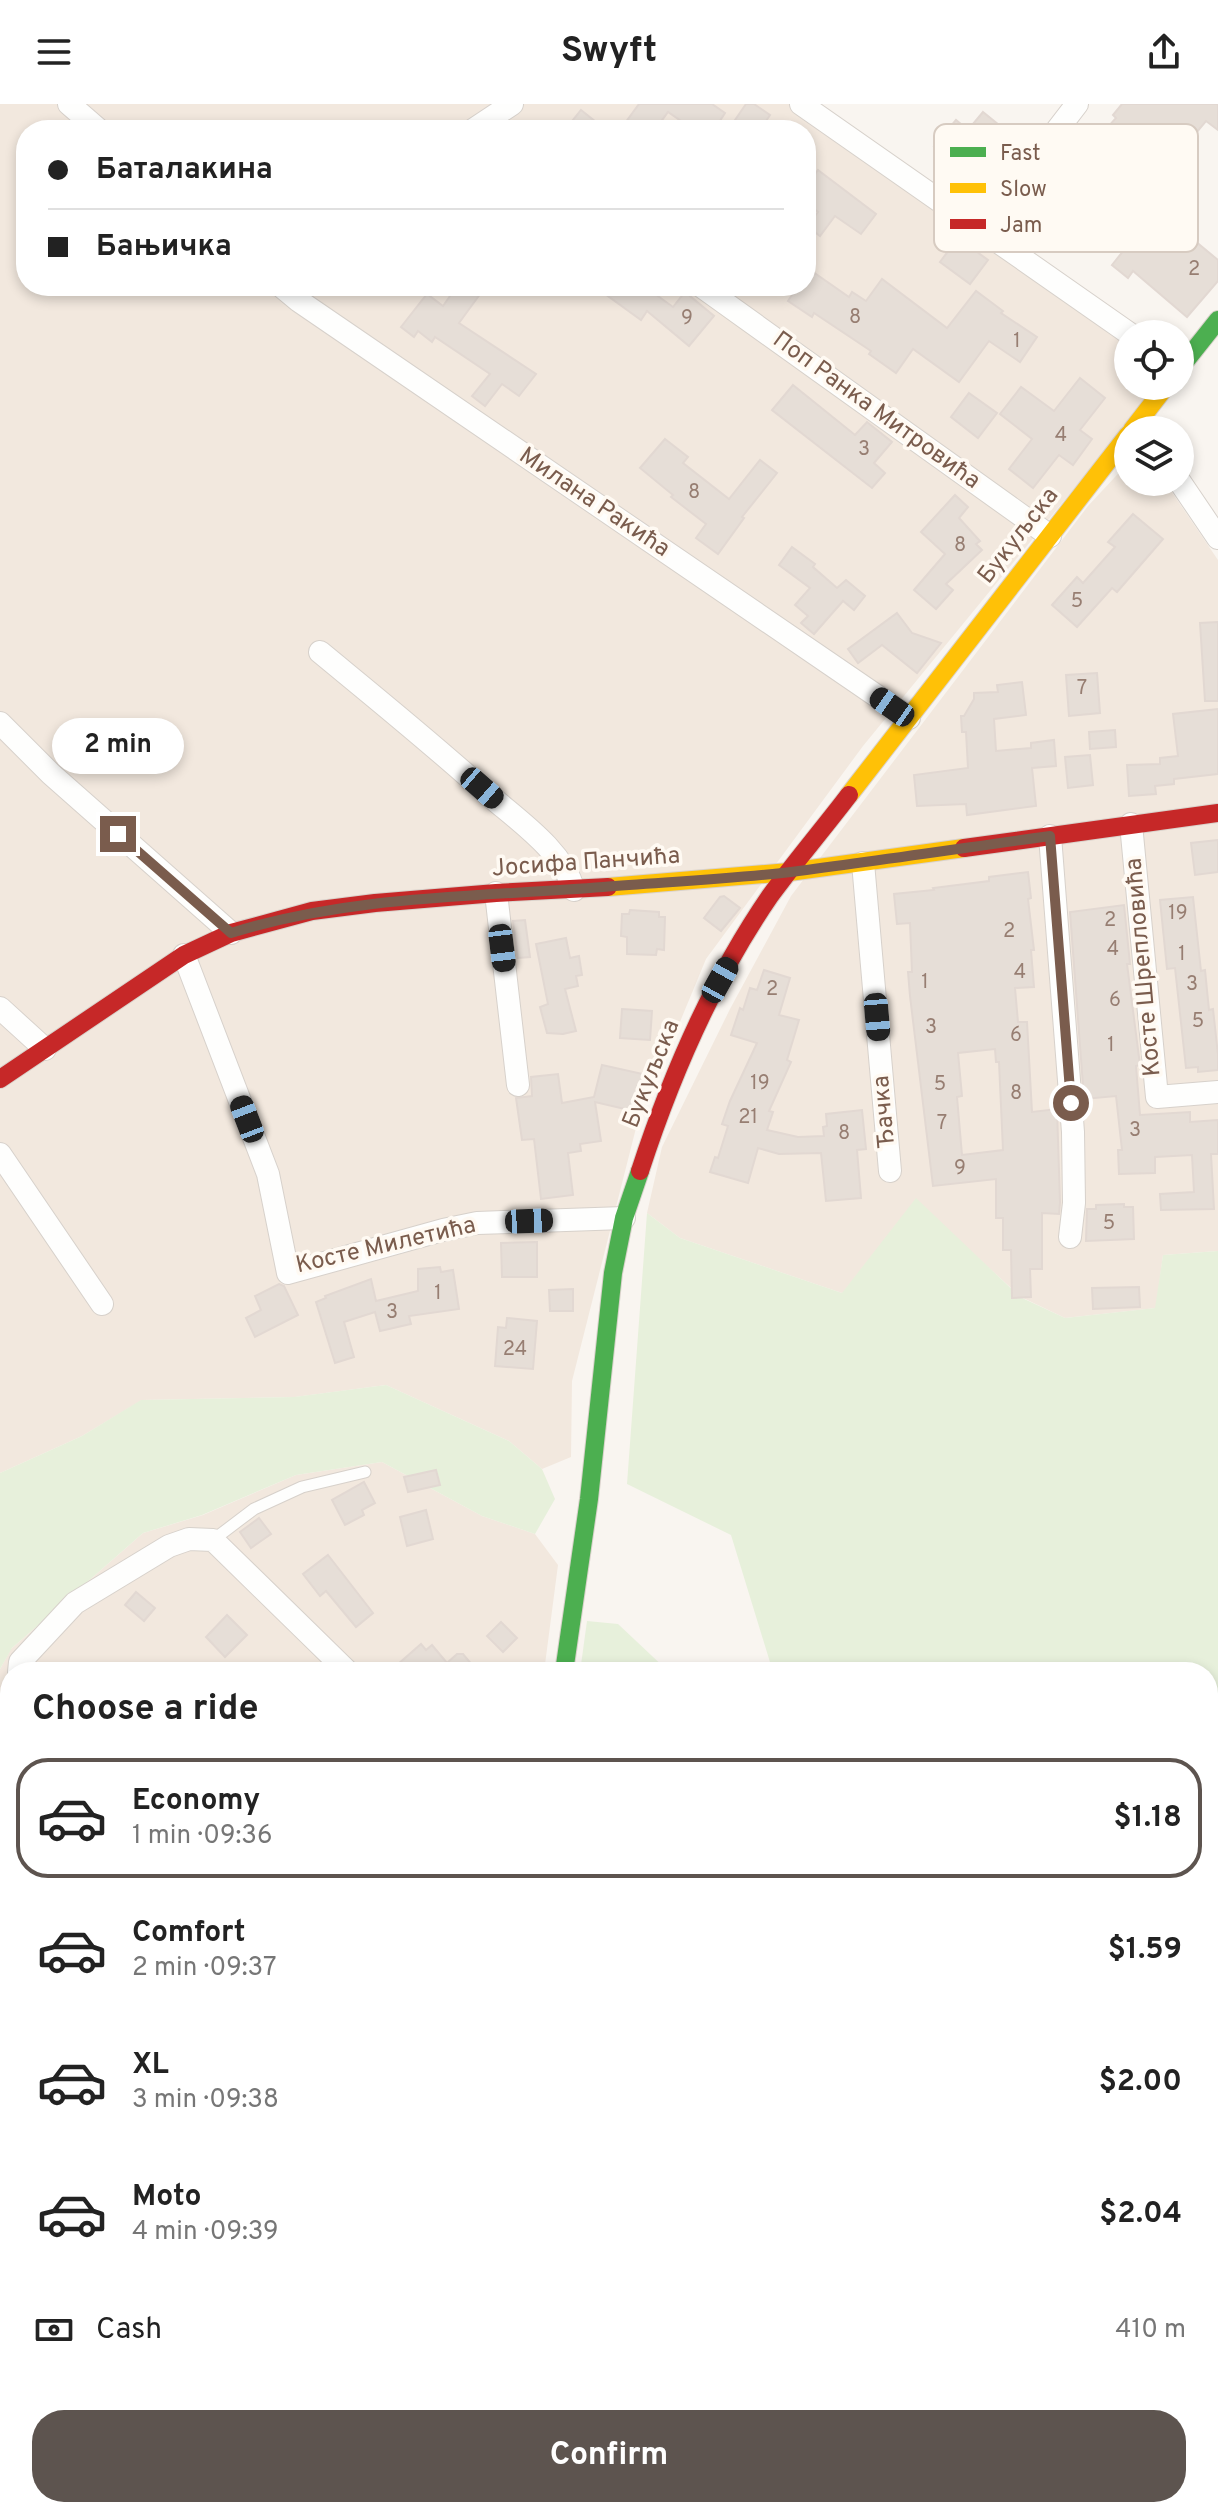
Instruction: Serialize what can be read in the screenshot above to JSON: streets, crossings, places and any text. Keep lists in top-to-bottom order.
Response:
{
  "streets": {
    "main road": ["Букуљска", "Јосифа Панчића"],
    "street": [
      "Поп Ранка Митровића",
      "Милана Ракића",
      "Косте Шрепловића",
      "Ђачка",
      "Косте Милетића"
    ]
  },
  "crossings": [
    ["Поп Ранка Митровића", "Букуљска"],
    ["Милана Ракића", "Букуљска"],
    ["Букуљска", "Јосифа Панчића"],
    ["Букуљска", "Косте Милетића"],
    ["Јосифа Панчића", "Косте Шрепловића"],
    ["Јосифа Панчића", "Ђачка"],
    ["Јосифа Панчића", "Косте Милетића"]
  ],
  "house_numbers": [
    "2",
    "8",
    "9",
    "1",
    "4",
    "3",
    "8",
    "8",
    "5",
    "7",
    "19",
    "2",
    "2",
    "4",
    "1",
    "4",
    "1",
    "3",
    "2",
    "6",
    "5",
    "3",
    "6",
    "1",
    "19",
    "5",
    "8",
    "21",
    "7",
    "3",
    "8",
    "9",
    "5",
    "1",
    "3",
    "24"
  ],
  "legend": ["Fast", "Slow", "Jam"],
  "page": {
    "header": "Swyft",
    "banner": ["Баталакина", "Бањичка"],
    "bubble": "2 min",
    "heading": "Choose a ride",
    "list": [
      {
        "name": "Economy",
        "note": "1 min · 09:36",
        "value": "$1.18"
      },
      {
        "name": "Comfort",
        "note": "2 min · 09:37",
        "value": "$1.59"
      },
      {
        "name": "XL",
        "note": "3 min · 09:38",
        "value": "$2.00"
      },
      {
        "name": "Moto",
        "note": "4 min · 09:39",
        "value": "$2.04"
      }
    ],
    "pay": ["Cash", "410 m"],
    "buttons": "Confirm"
  }
}
